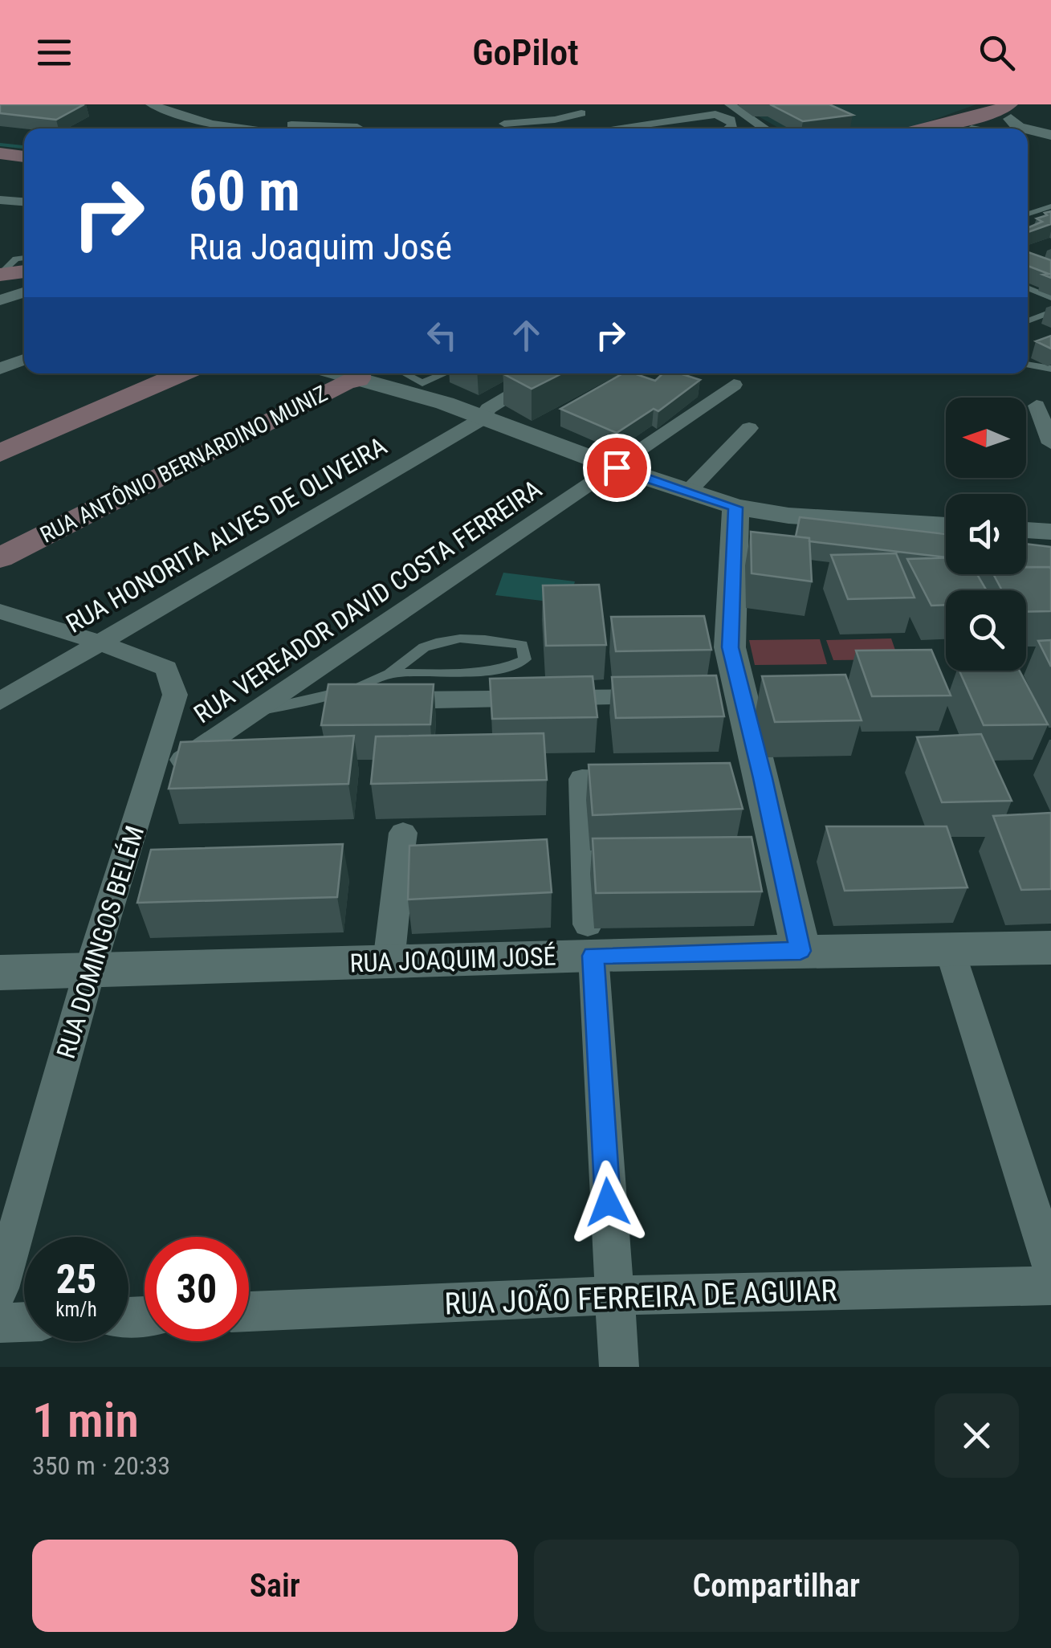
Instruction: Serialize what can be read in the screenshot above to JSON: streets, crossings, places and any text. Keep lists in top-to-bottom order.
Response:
{
  "streets": {
    "main road": ["RUA ANTÔNIO BERNARDINO MUNIZ"],
    "street": [
      "RUA HONORITA ALVES DE OLIVEIRA",
      "RUA VEREADOR DAVID COSTA FERREIRA",
      "RUA DOMINGOS BELÉM",
      "RUA JOAQUIM JOSÉ",
      "RUA JOÃO FERREIRA DE AGUIAR"
    ]
  },
  "crossings": [
    ["RUA HONORITA ALVES DE OLIVEIRA", "RUA DOMINGOS BELÉM"],
    ["RUA VEREADOR DAVID COSTA FERREIRA", "RUA DOMINGOS BELÉM"],
    ["RUA DOMINGOS BELÉM", "RUA JOAQUIM JOSÉ"]
  ],
  "north": "left",
  "page": {
    "header": "GoPilot",
    "turn": ["60 m", "Rua Joaquim José"],
    "speed": "25 km/h",
    "limit": "30",
    "heading": ["1 min", "350 m · 20:33"],
    "buttons": ["Sair", "Compartilhar"]
  }
}
